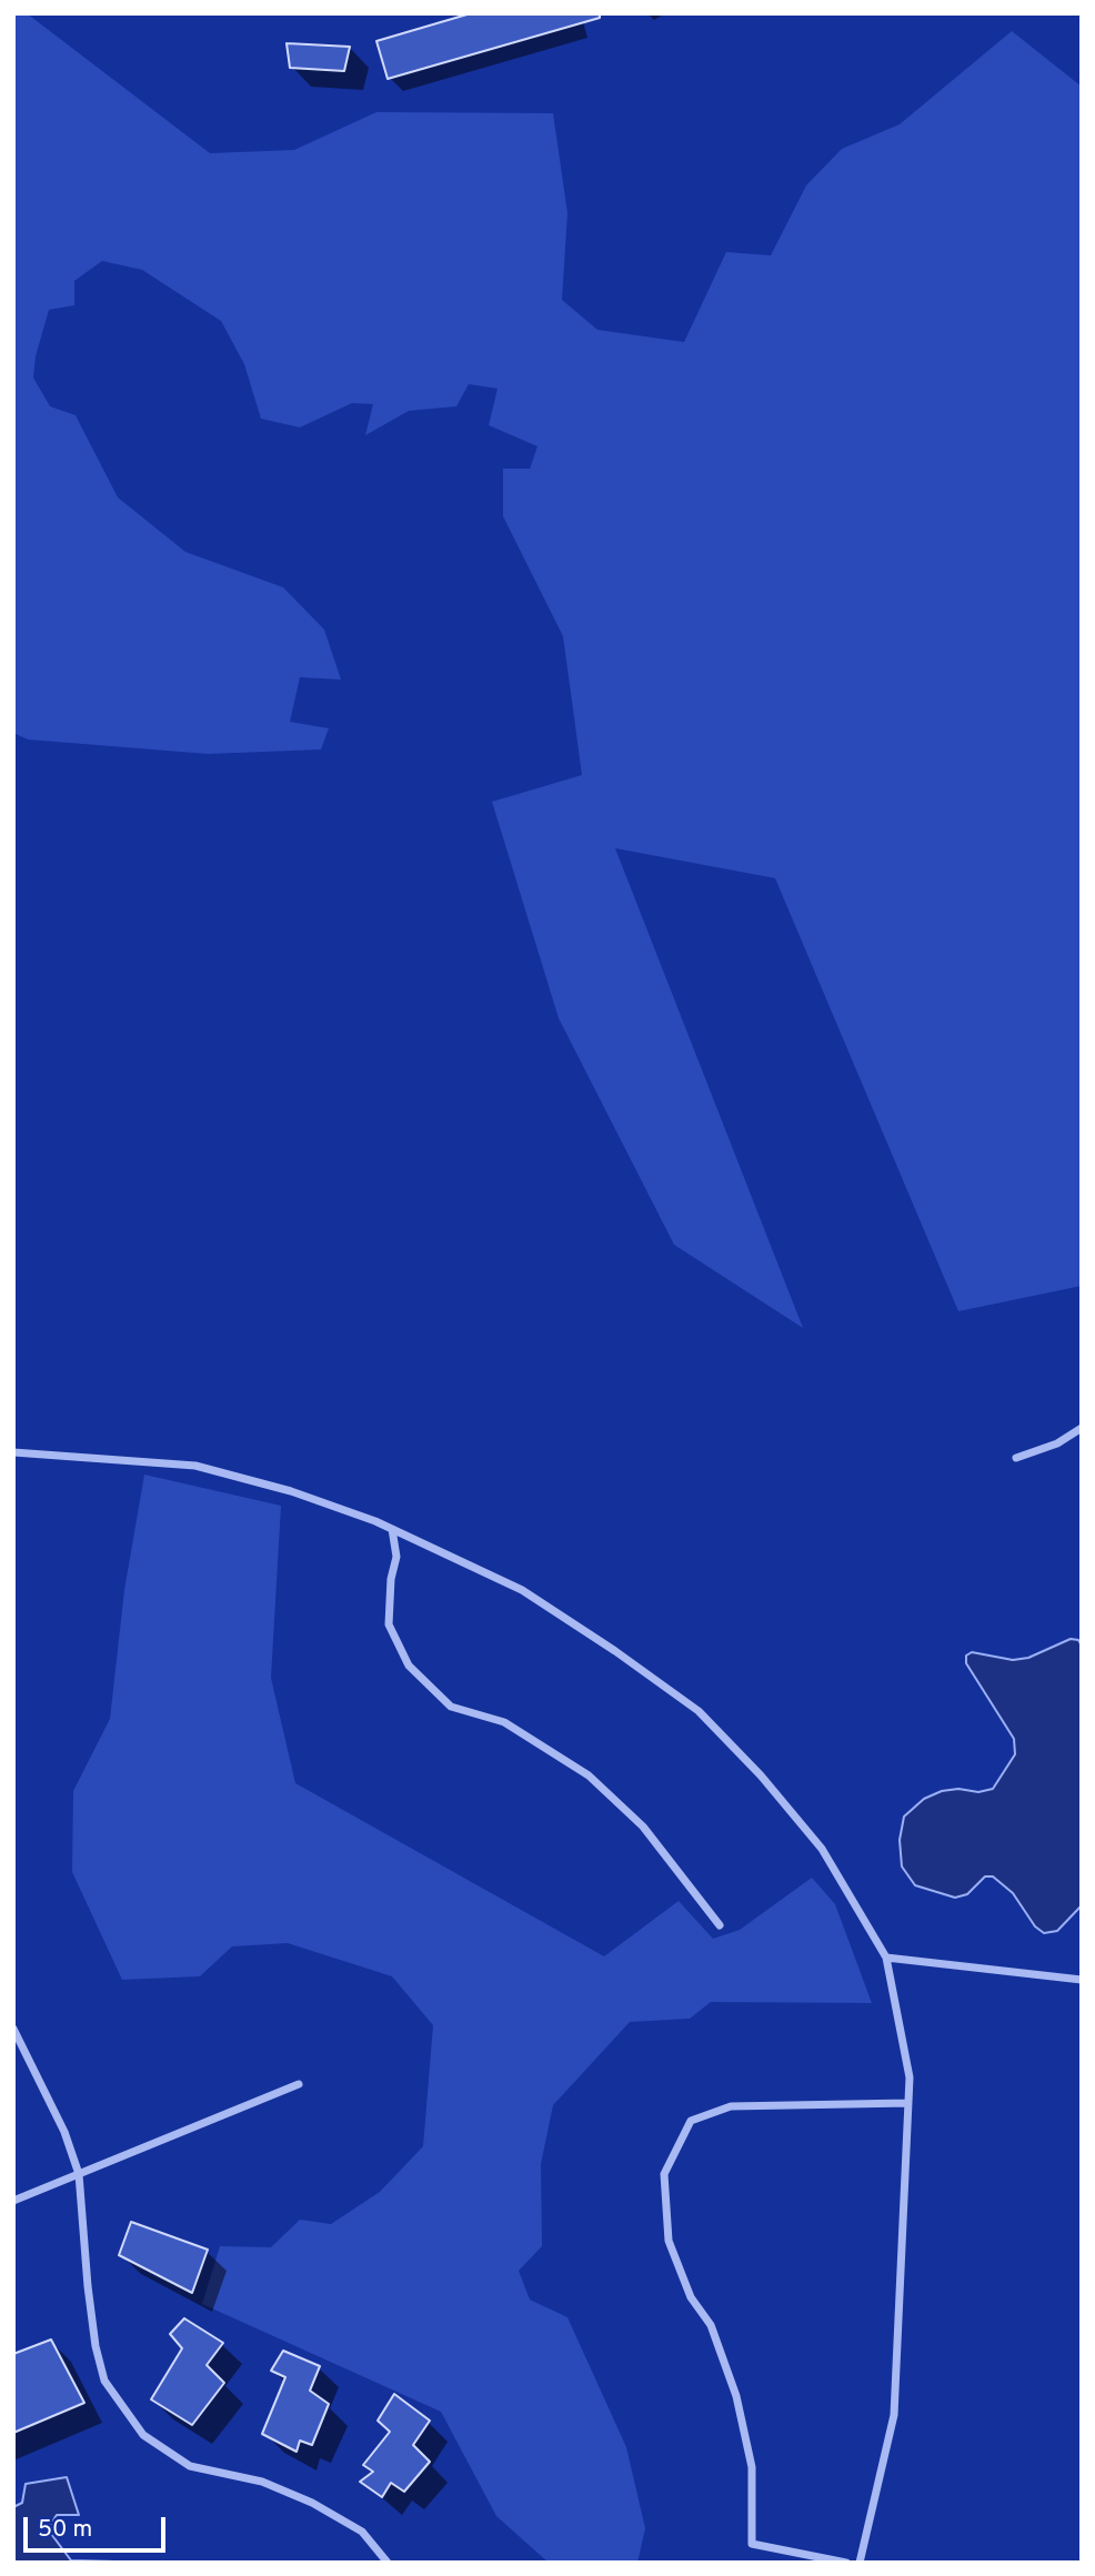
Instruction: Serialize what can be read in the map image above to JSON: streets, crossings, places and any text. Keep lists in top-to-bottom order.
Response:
{
  "scale_bar": "50 m"
}
